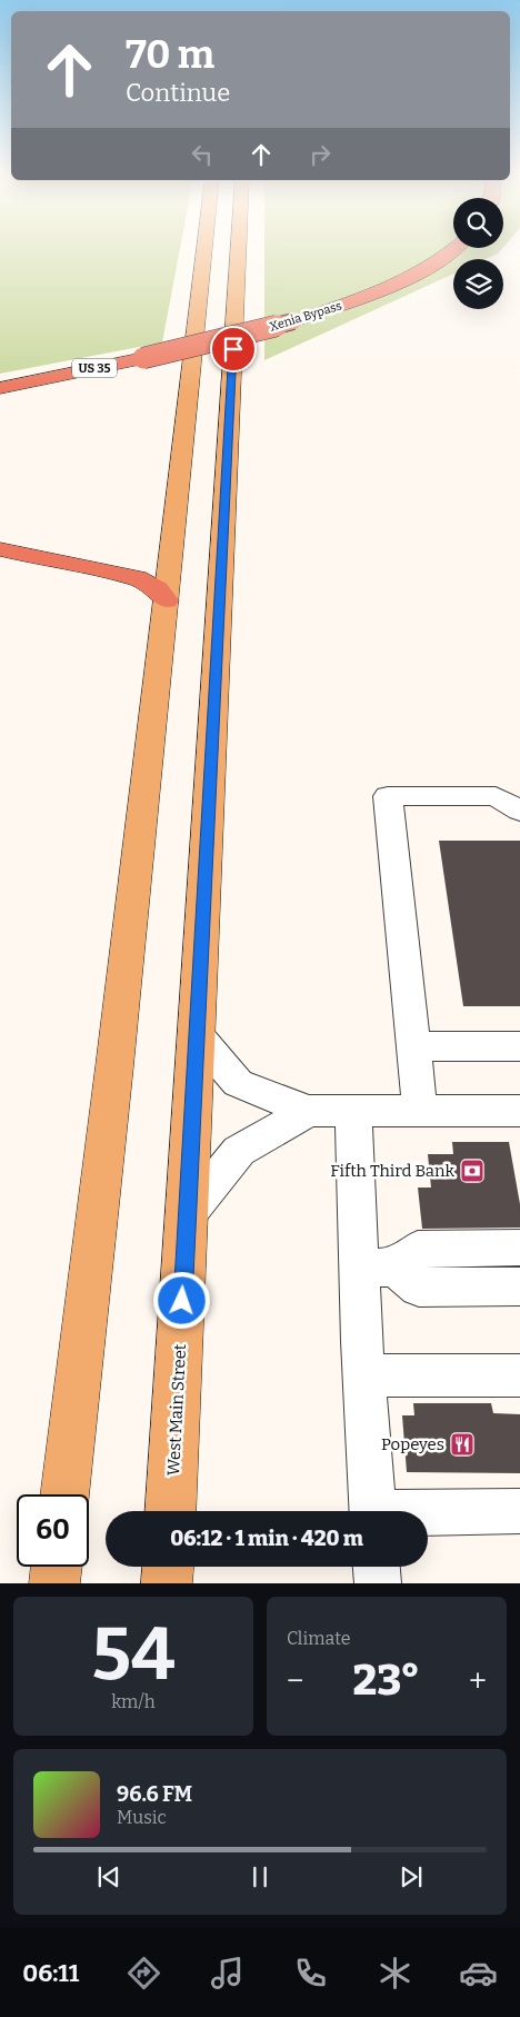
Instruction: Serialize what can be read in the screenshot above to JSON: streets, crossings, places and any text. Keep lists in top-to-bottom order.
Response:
{
  "streets": {
    "highway": ["Xenia Bypass", "US 35"],
    "main road": ["West Main Street"]
  },
  "places": {
    "bank": ["Fifth Third Bank"],
    "restaurant": ["Popeyes"]
  },
  "page": {
    "turn": ["70 m", "Continue"],
    "limit": "60",
    "trip": "06:12 · 1 min · 420 m",
    "tile": [
      ["54", "km/h"],
      "Climate"
    ],
    "heat": ["−", "23°", "+"],
    "song": ["96.6 FM", "Music"],
    "tabs": "06:11"
  }
}
